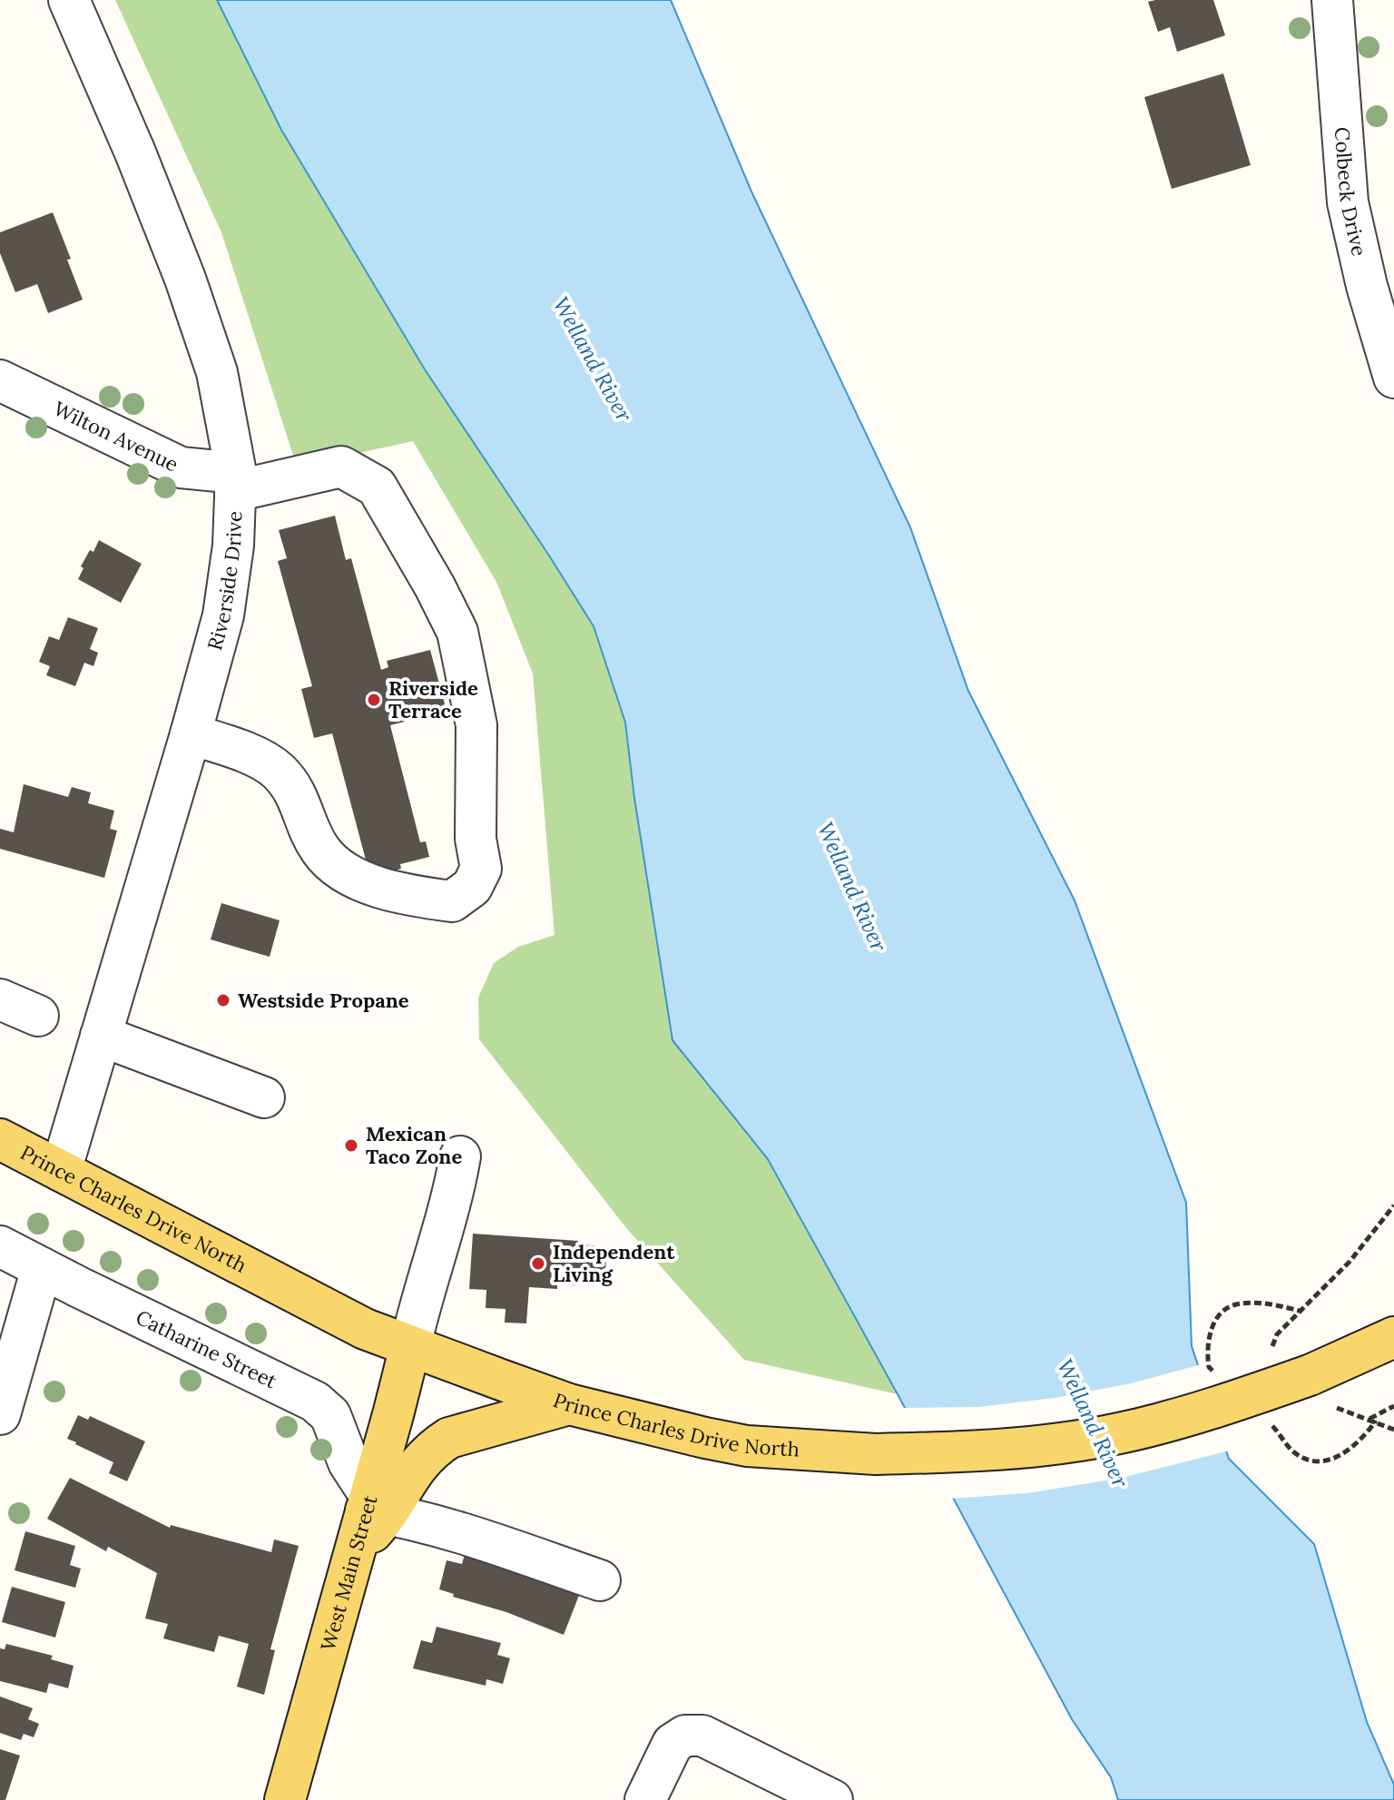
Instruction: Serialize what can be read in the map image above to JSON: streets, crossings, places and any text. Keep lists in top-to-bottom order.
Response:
{
  "streets": {
    "main road": ["Prince Charles Drive North", "West Main Street"],
    "street": [
      "Colbeck Drive",
      "Wilton Avenue",
      "Riverside Drive",
      "Catharine Street"
    ]
  },
  "crossings": [
    ["Wilton Avenue", "Riverside Drive"],
    ["Riverside Drive", "Prince Charles Drive North"],
    ["Prince Charles Drive North", "West Main Street"],
    ["Catharine Street", "West Main Street"]
  ],
  "water": ["Welland River"],
  "places": [
    "Riverside Terrace",
    "Westside Propane",
    "Mexican Taco Zone",
    "Independent Living"
  ]
}
